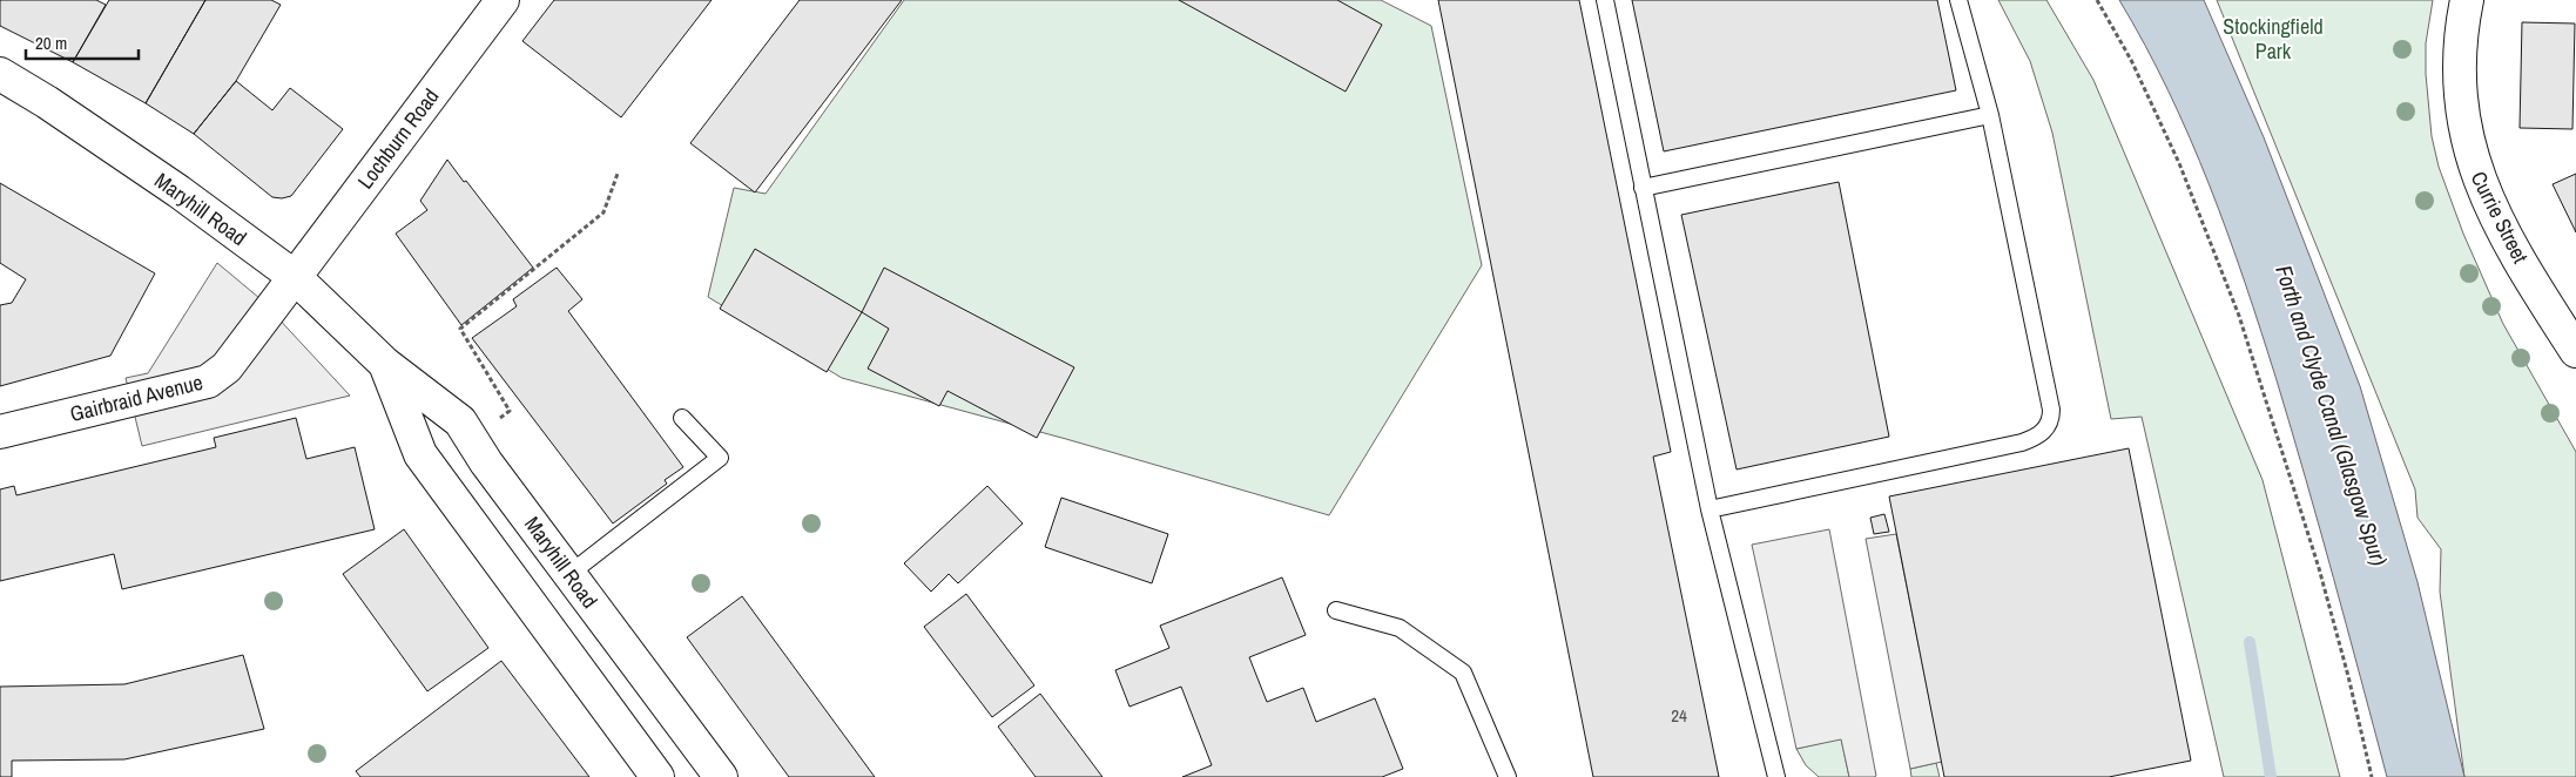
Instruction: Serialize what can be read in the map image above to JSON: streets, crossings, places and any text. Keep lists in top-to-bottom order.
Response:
{
  "streets": {
    "main road": [
      "Lochburn Road",
      "Maryhill Road",
      "Currie Street",
      "Gairbraid Avenue"
    ]
  },
  "crossings": [
    ["Lochburn Road", "Maryhill Road"],
    ["Lochburn Road", "Gairbraid Avenue"],
    ["Maryhill Road", "Gairbraid Avenue"]
  ],
  "water": ["Forth and Clyde Canal (Glasgow Spur)"],
  "parks": ["Stockingfield Park"],
  "house_numbers": ["24"],
  "scale_bar": "20 m"
}
